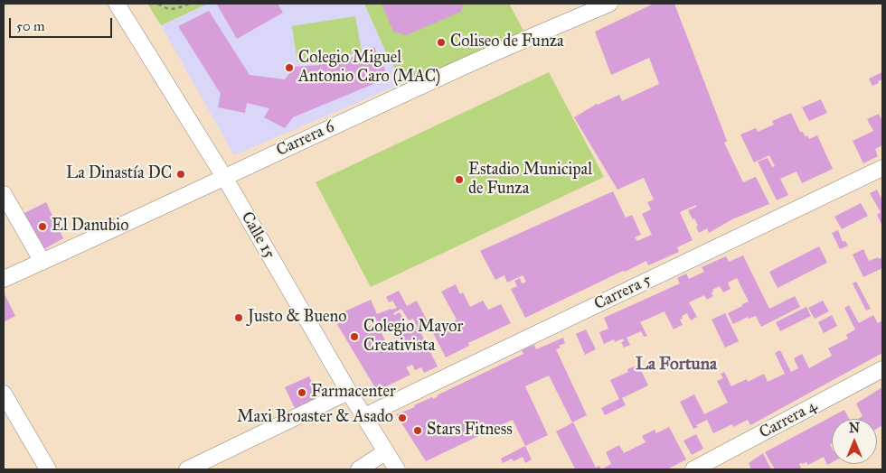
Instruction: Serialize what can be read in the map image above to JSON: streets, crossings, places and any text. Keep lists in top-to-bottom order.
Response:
{
  "streets": {
    "street": [
      "Carrera 6",
      "Calle 15",
      "Carrera 5",
      "Carrera 4"
    ]
  },
  "crossings": [
    ["Carrera 6", "Calle 15"],
    ["Calle 15", "Carrera 5"]
  ],
  "districts": ["La Fortuna"],
  "places": [
    "Coliseo de Funza",
    "Colegio Miguel Antonio Caro (MAC)",
    "La Dinastía DC",
    "Estadio Municipal de Funza",
    "El Danubio",
    "Justo & Bueno",
    "Colegio Mayor Creativista",
    "Farmacenter",
    "Maxi Broaster & Asado",
    "Stars Fitness"
  ],
  "scale_bar": "50 m",
  "north": "top"
}
